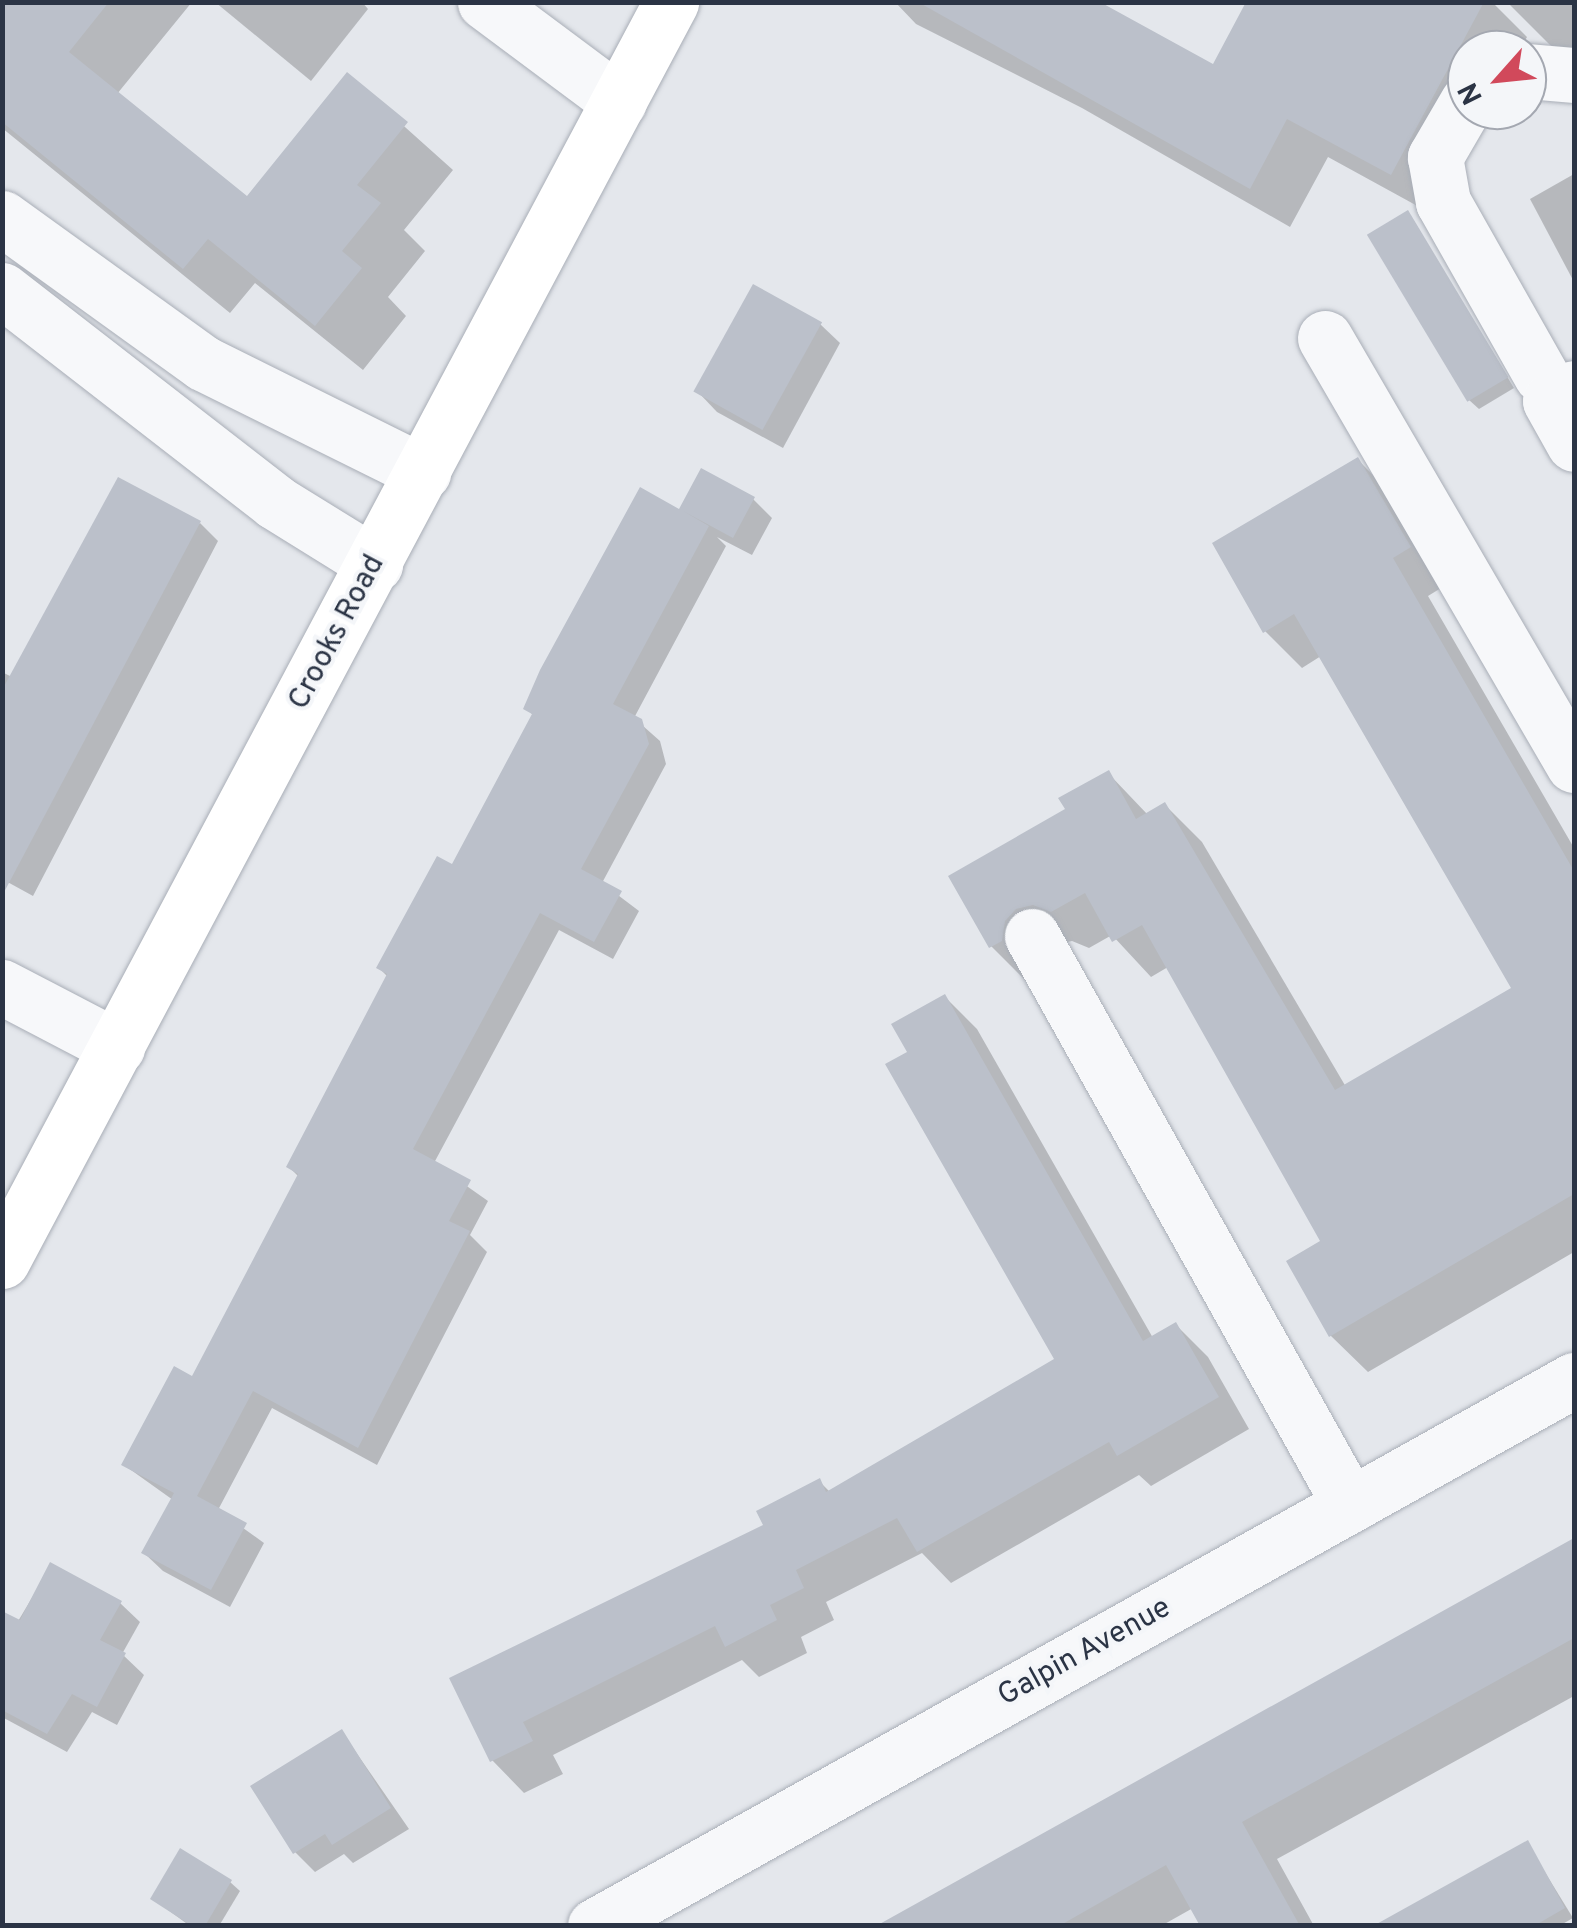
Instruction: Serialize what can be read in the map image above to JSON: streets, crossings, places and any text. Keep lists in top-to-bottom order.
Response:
{
  "streets": {
    "main road": ["Crooks Road"],
    "street": ["Galpin Avenue"]
  },
  "north": "bottom left"
}
